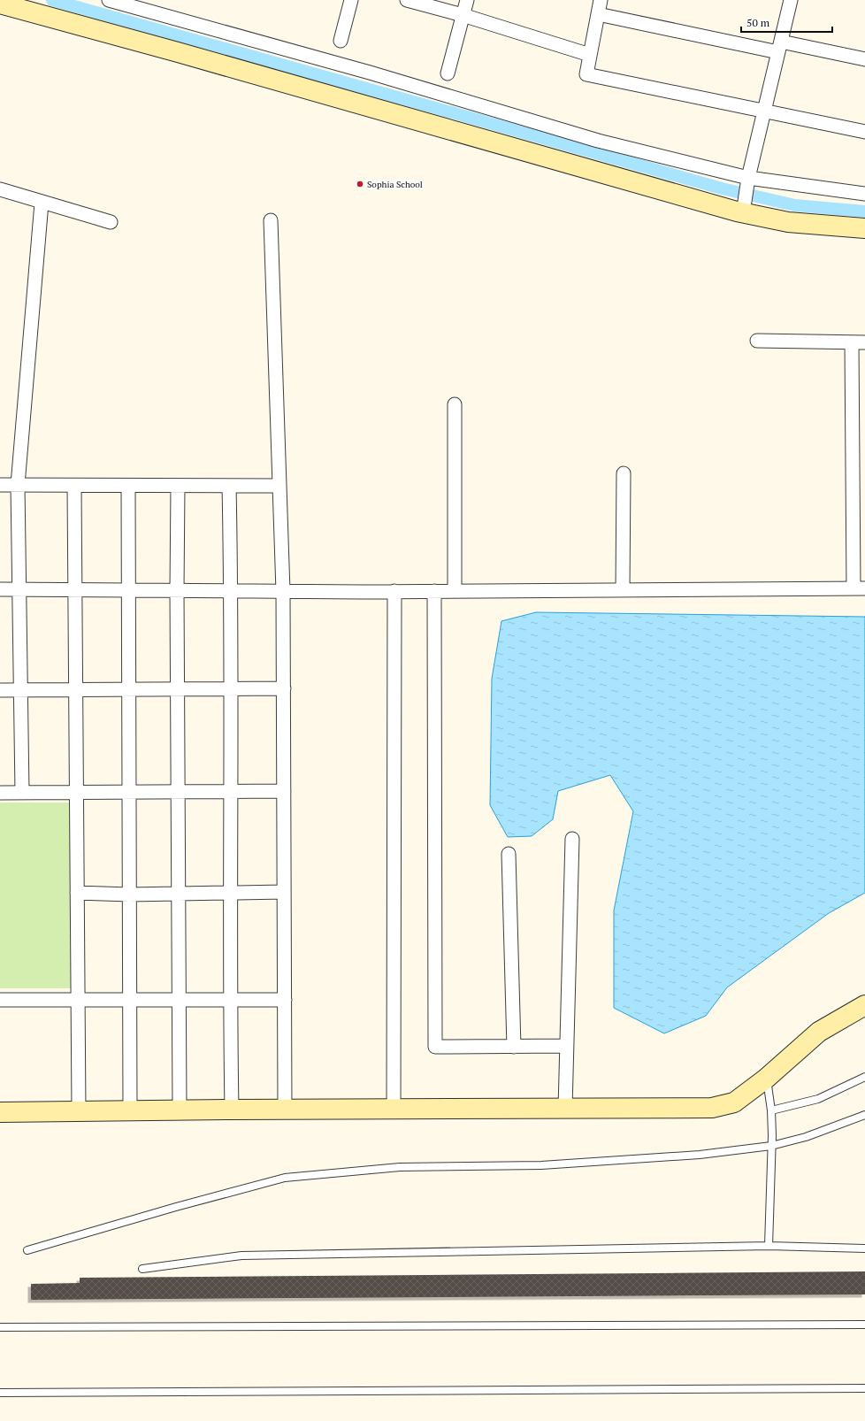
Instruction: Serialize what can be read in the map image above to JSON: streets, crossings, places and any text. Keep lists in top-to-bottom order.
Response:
{
  "places": ["Sophia School"],
  "scale_bar": "50 m"
}
